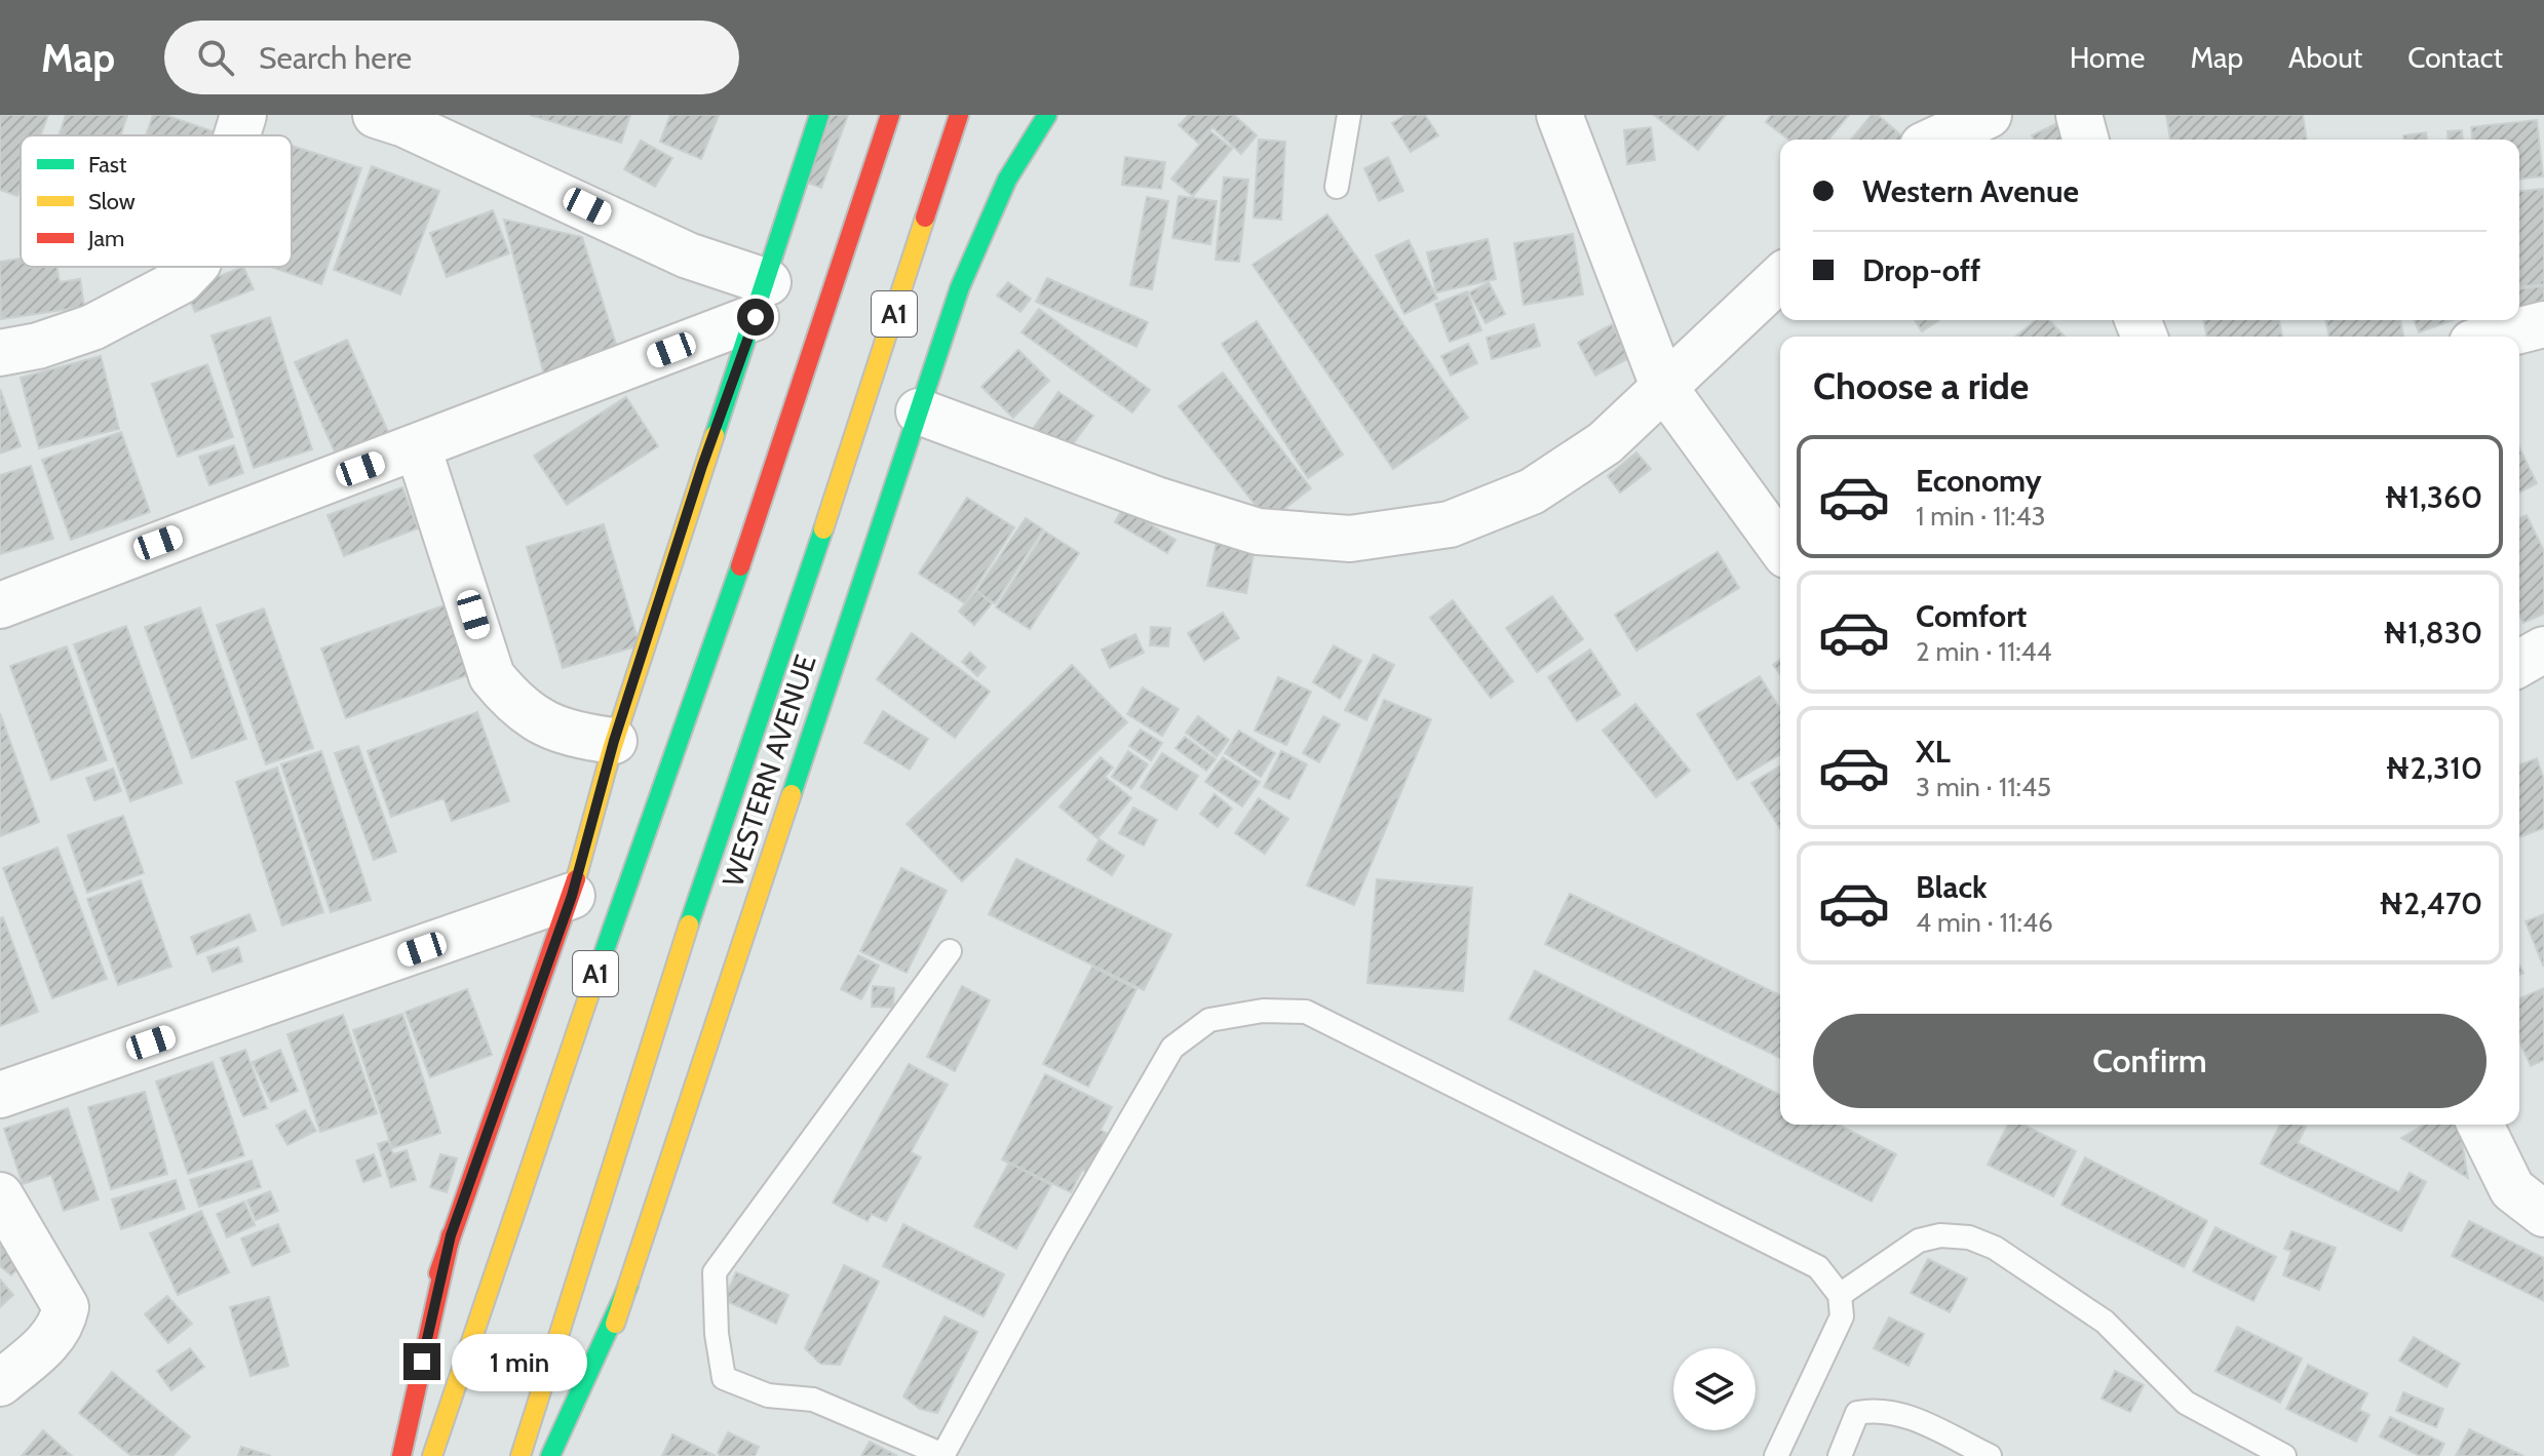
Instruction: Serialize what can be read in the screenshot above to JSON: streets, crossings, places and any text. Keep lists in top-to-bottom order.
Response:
{
  "streets": {
    "main road": ["A1", "WESTERN AVENUE"]
  },
  "legend": ["Fast", "Slow", "Jam"],
  "page": {
    "header": "Map",
    "search": "Search here",
    "nav": [
      "Home",
      "Map",
      "About",
      "Contact"
    ],
    "banner": ["Western Avenue", "Drop-off"],
    "heading": "Choose a ride",
    "list": [
      {
        "name": "Economy",
        "note": "1 min · 11:43",
        "value": "₦1,360"
      },
      {
        "name": "Comfort",
        "note": "2 min · 11:44",
        "value": "₦1,830"
      },
      {
        "name": "XL",
        "note": "3 min · 11:45",
        "value": "₦2,310"
      },
      {
        "name": "Black",
        "note": "4 min · 11:46",
        "value": "₦2,470"
      }
    ],
    "buttons": "Confirm",
    "bubble": "1 min"
  }
}
